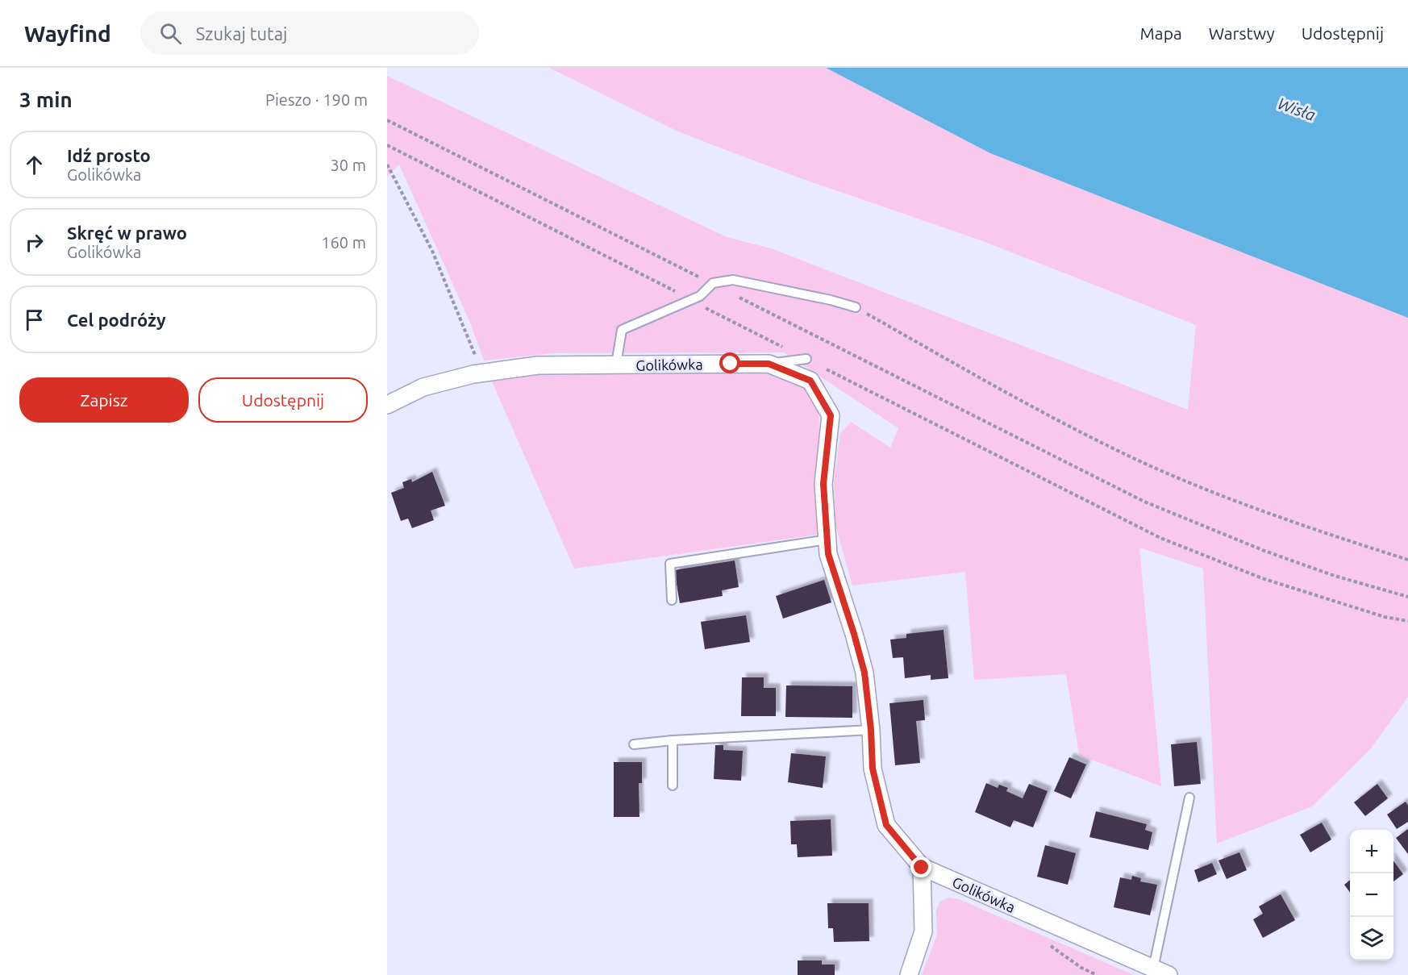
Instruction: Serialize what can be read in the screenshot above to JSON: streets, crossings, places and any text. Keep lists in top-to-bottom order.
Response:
{
  "streets": {
    "street": ["Golikówka"]
  },
  "water": ["Wisła"],
  "page": {
    "header": "Wayfind",
    "search": "Szukaj tutaj",
    "nav": ["Mapa", "Warstwy", "Udostępnij"],
    "heading": ["3 min", "Pieszo · 190 m"],
    "list": [
      ["Idź prosto", "Golikówka", "30 m"],
      ["Skręć w prawo", "Golikówka", "160 m"],
      "Cel podróży"
    ],
    "buttons": ["Zapisz", "Udostępnij"],
    "map_buttons": ["+", "−"]
  }
}
